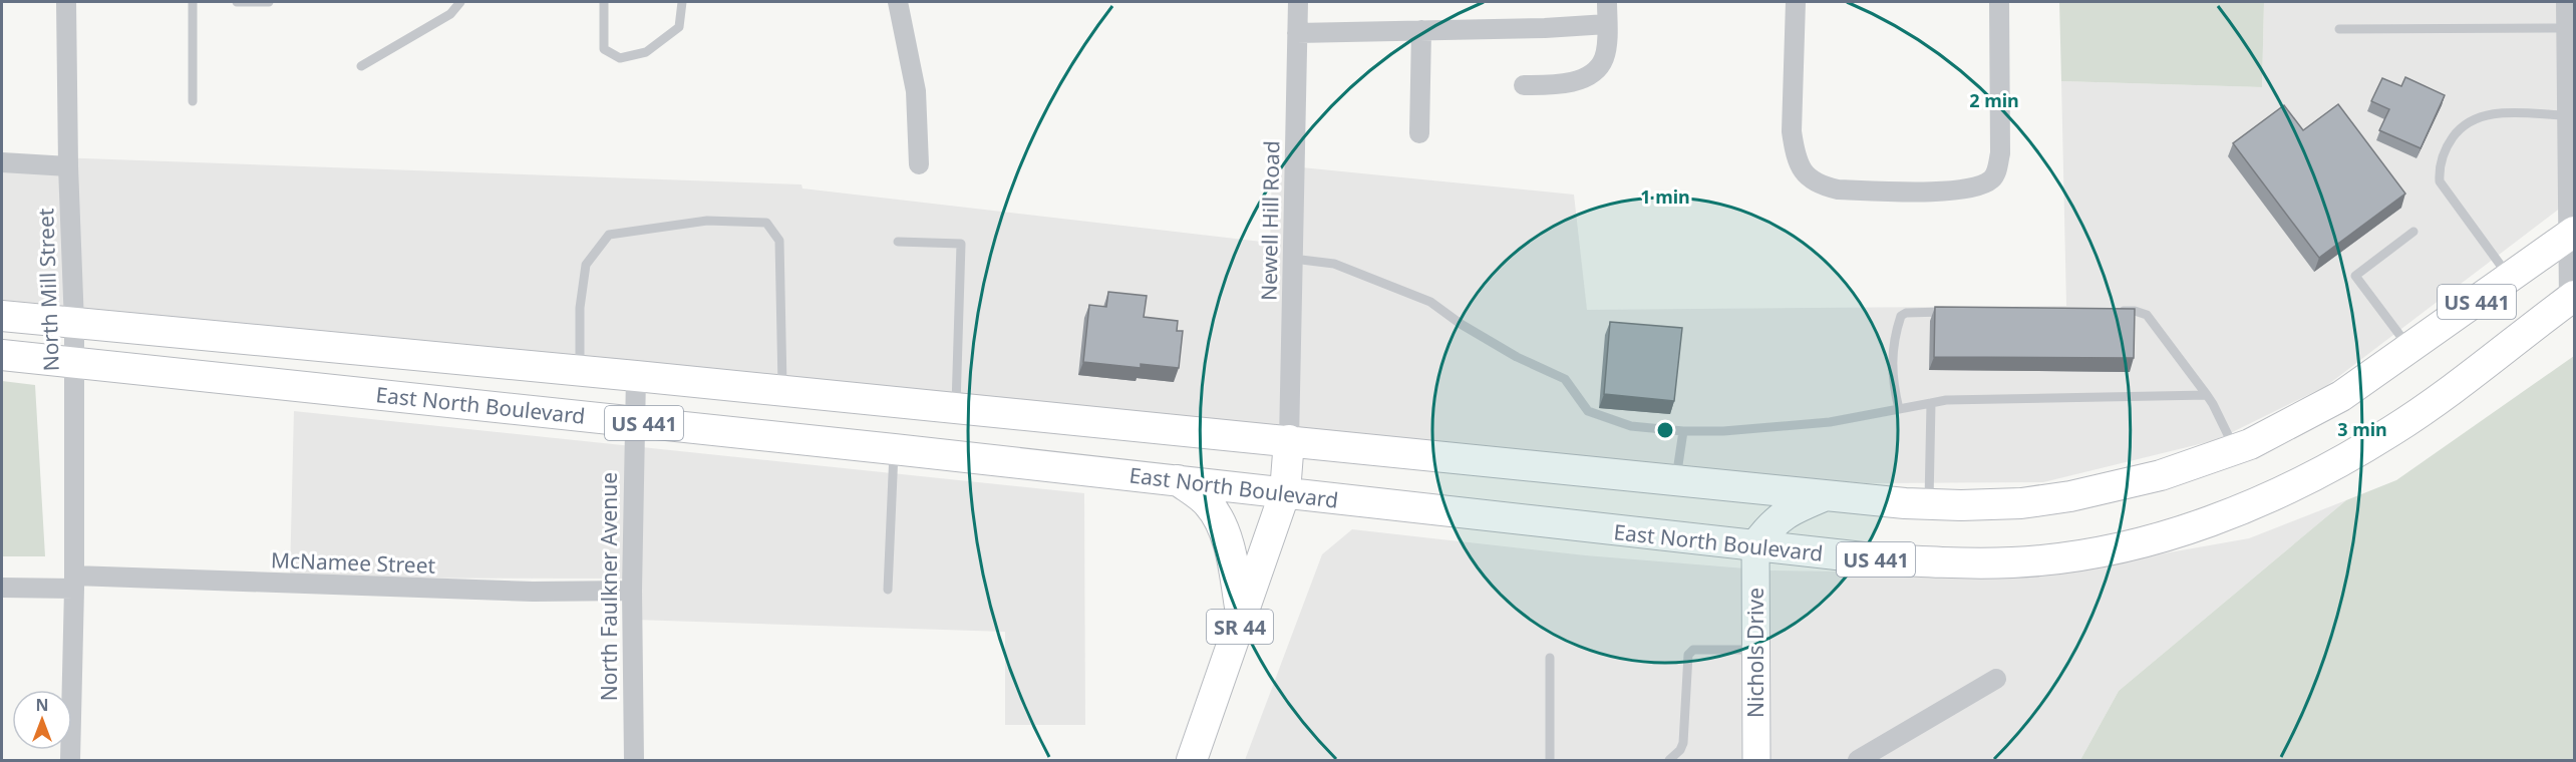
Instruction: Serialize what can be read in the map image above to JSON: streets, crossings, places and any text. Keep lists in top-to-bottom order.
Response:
{
  "streets": {
    "main road": ["US 441", "East North Boulevard", "SR 44"],
    "street": [
      "Newell Hill Road",
      "North Mill Street",
      "McNamee Street",
      "North Faulkner Avenue",
      "Nichols Drive"
    ]
  },
  "crossings": [
    ["Newell Hill Road", "East North Boulevard"],
    ["Newell Hill Road", "SR 44"],
    ["North Mill Street", "East North Boulevard"],
    ["North Mill Street", "McNamee Street"],
    ["US 441", "East North Boulevard"],
    ["East North Boulevard", "North Faulkner Avenue"],
    ["East North Boulevard", "SR 44"],
    ["East North Boulevard", "Nichols Drive"],
    ["McNamee Street", "North Faulkner Avenue"]
  ],
  "north": "top",
  "rings": ["2 min", "1 min", "3 min"]
}
